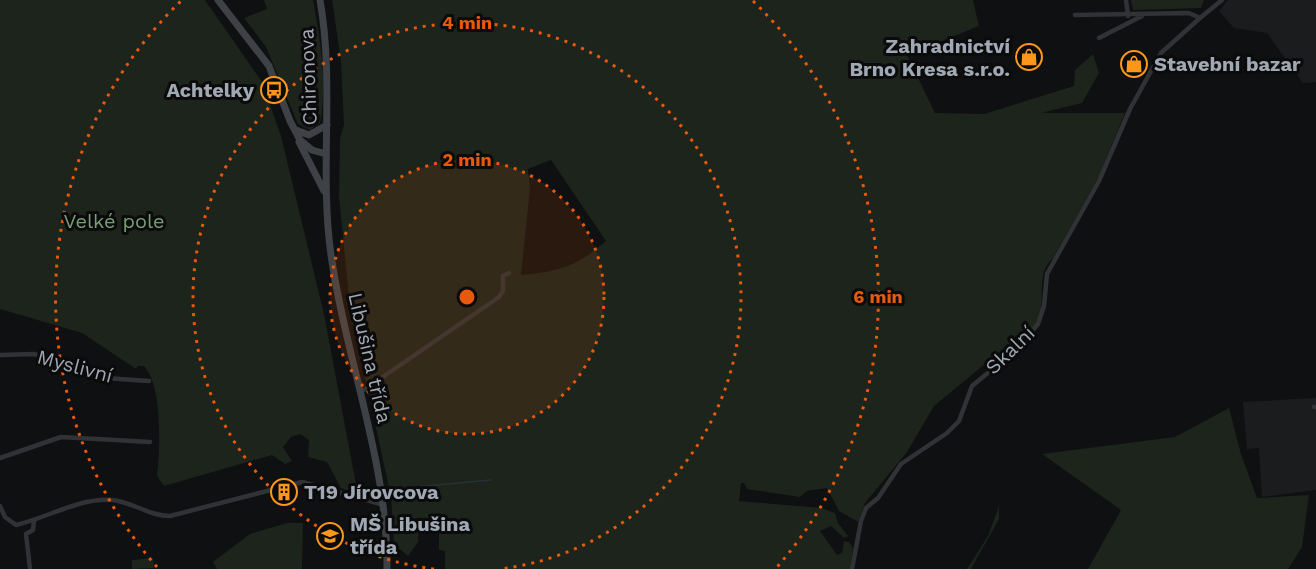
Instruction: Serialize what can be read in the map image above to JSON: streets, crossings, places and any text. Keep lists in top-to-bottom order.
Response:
{
  "streets": {
    "street": [
      "Chironova",
      "Skalní",
      "Libušina třída",
      "Myslivní"
    ]
  },
  "crossings": [
    ["Chironova", "Libušina třída"]
  ],
  "parks": ["Velké pole"],
  "places": {
    "shop": ["Zahradnictví Brno Kresa s.r.o.", "Stavební bazar"],
    "bus stop": ["Achtelky"],
    "building": ["T19 Jírovcova"],
    "school or university": ["MŠ Libušina třída"]
  },
  "rings": ["4 min", "2 min", "6 min"]
}
